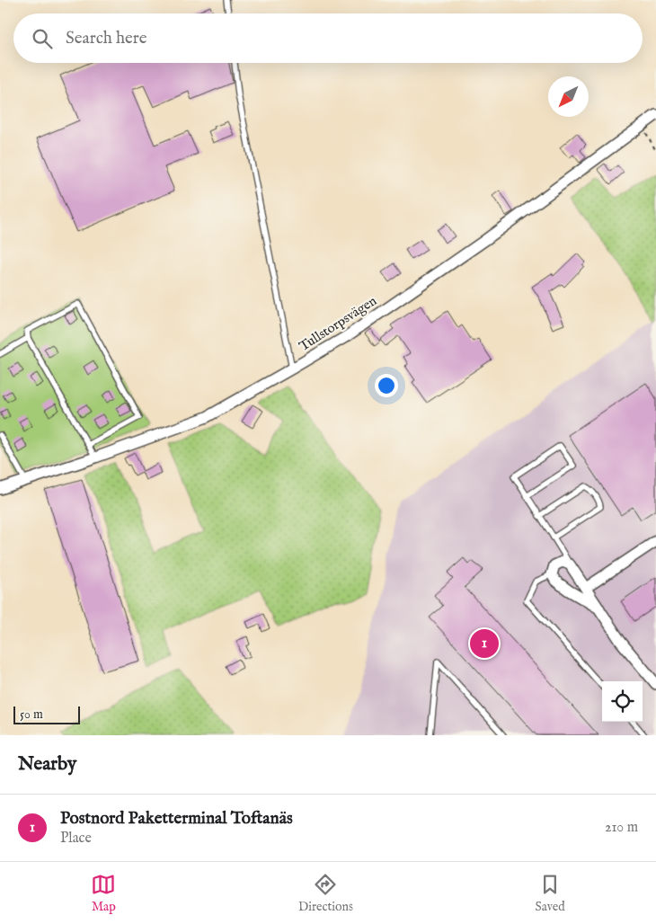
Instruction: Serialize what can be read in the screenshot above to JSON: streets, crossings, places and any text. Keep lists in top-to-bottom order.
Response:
{
  "streets": {
    "street": ["Tullstorpsvägen"]
  },
  "scale_bar": "50 m",
  "north": "bottom left",
  "page": {
    "search": "Search here",
    "pins": "1",
    "scale": "50 m",
    "heading": "Nearby",
    "list": [
      {
        "mark": "1",
        "name": "Postnord Paketterminal Toftanäs",
        "note": "Place",
        "value": "210 m"
      }
    ],
    "nav": ["Map", "Directions", "Saved"]
  }
}
